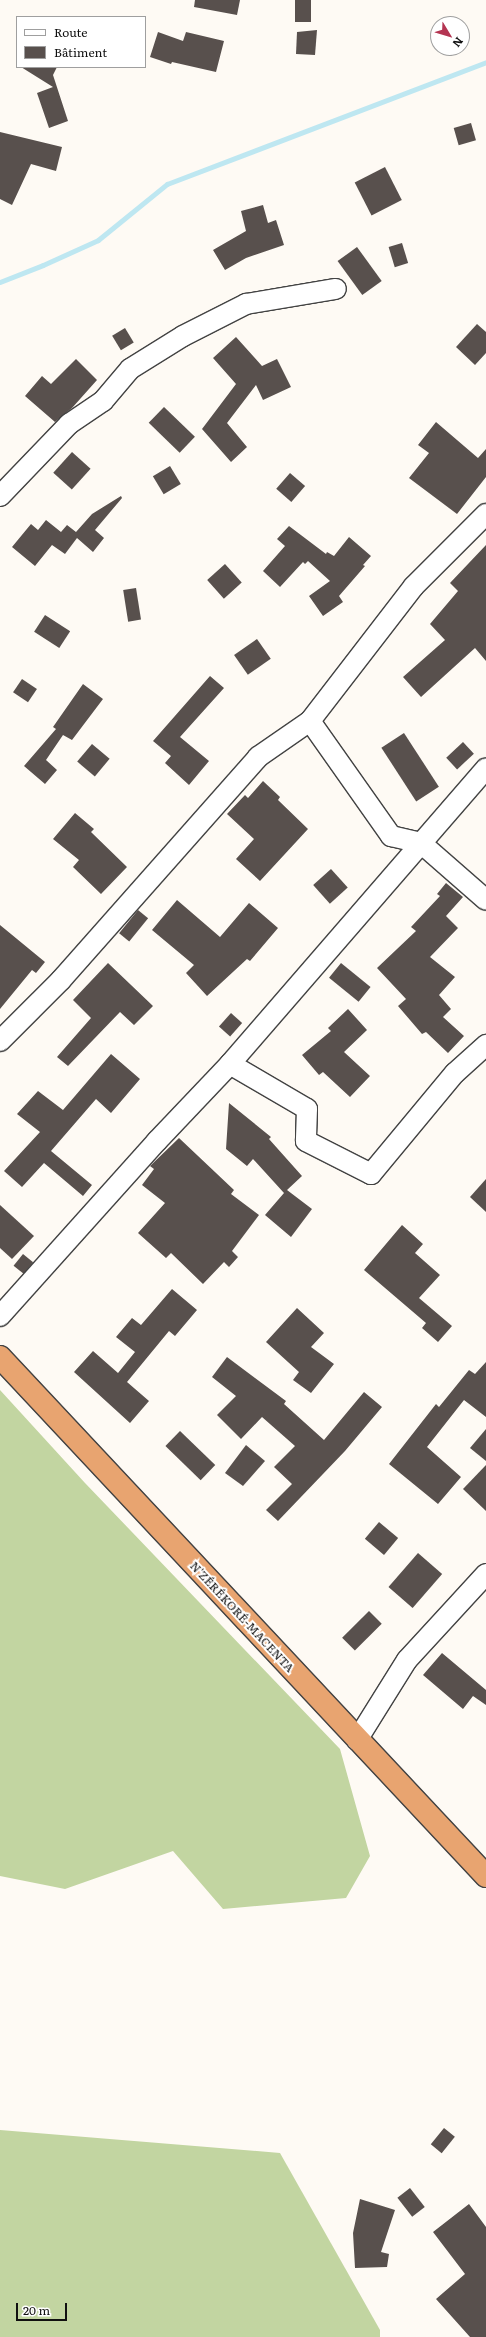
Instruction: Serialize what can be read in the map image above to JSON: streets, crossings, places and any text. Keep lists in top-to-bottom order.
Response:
{
  "streets": {
    "highway": ["N'ZÉRÉKORÉ-MACENTA"]
  },
  "legend": ["Route", "Bâtiment"],
  "scale_bar": "20 m",
  "north": "bottom right"
}
